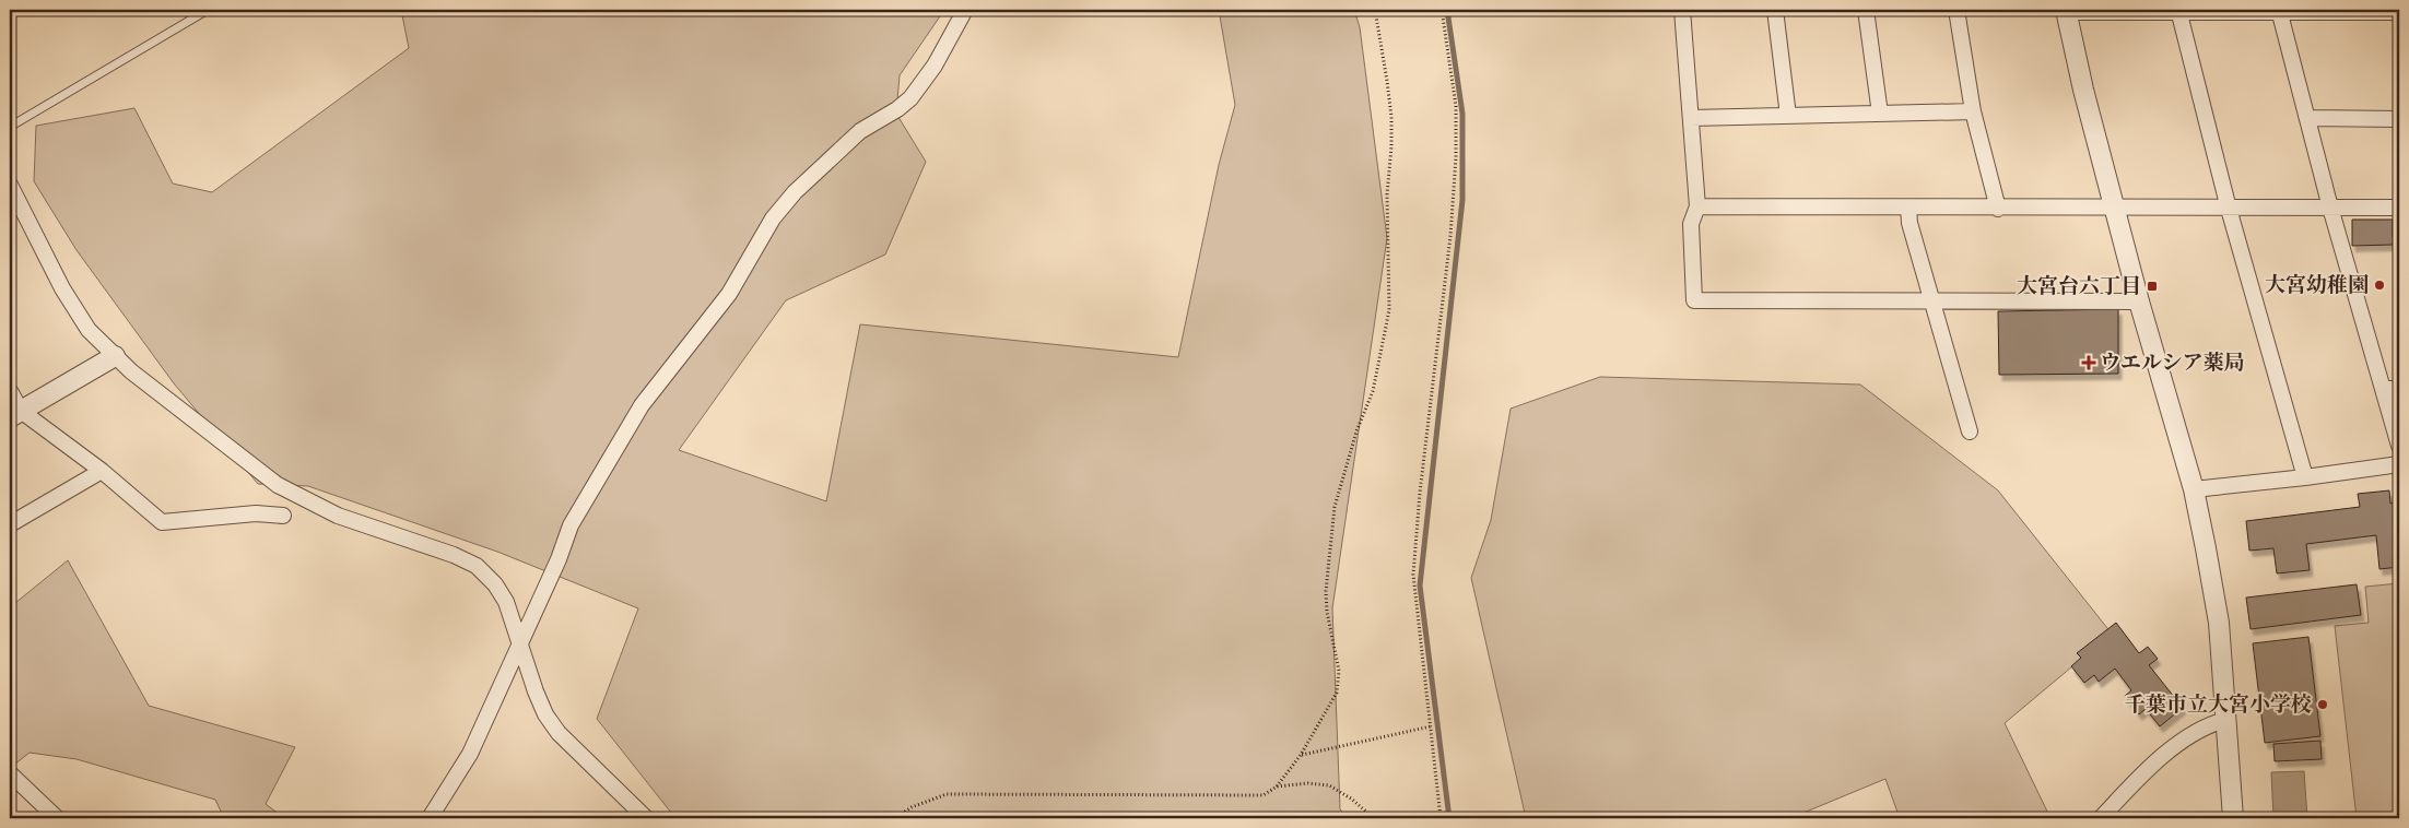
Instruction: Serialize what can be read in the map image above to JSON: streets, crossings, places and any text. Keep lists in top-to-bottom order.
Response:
{
  "places": {
    "other": ["大宮幼稚園", "千葉市立大宮小学校"],
    "transit": ["大宮台六丁目"],
    "health": ["ウエルシア薬局"]
  }
}
